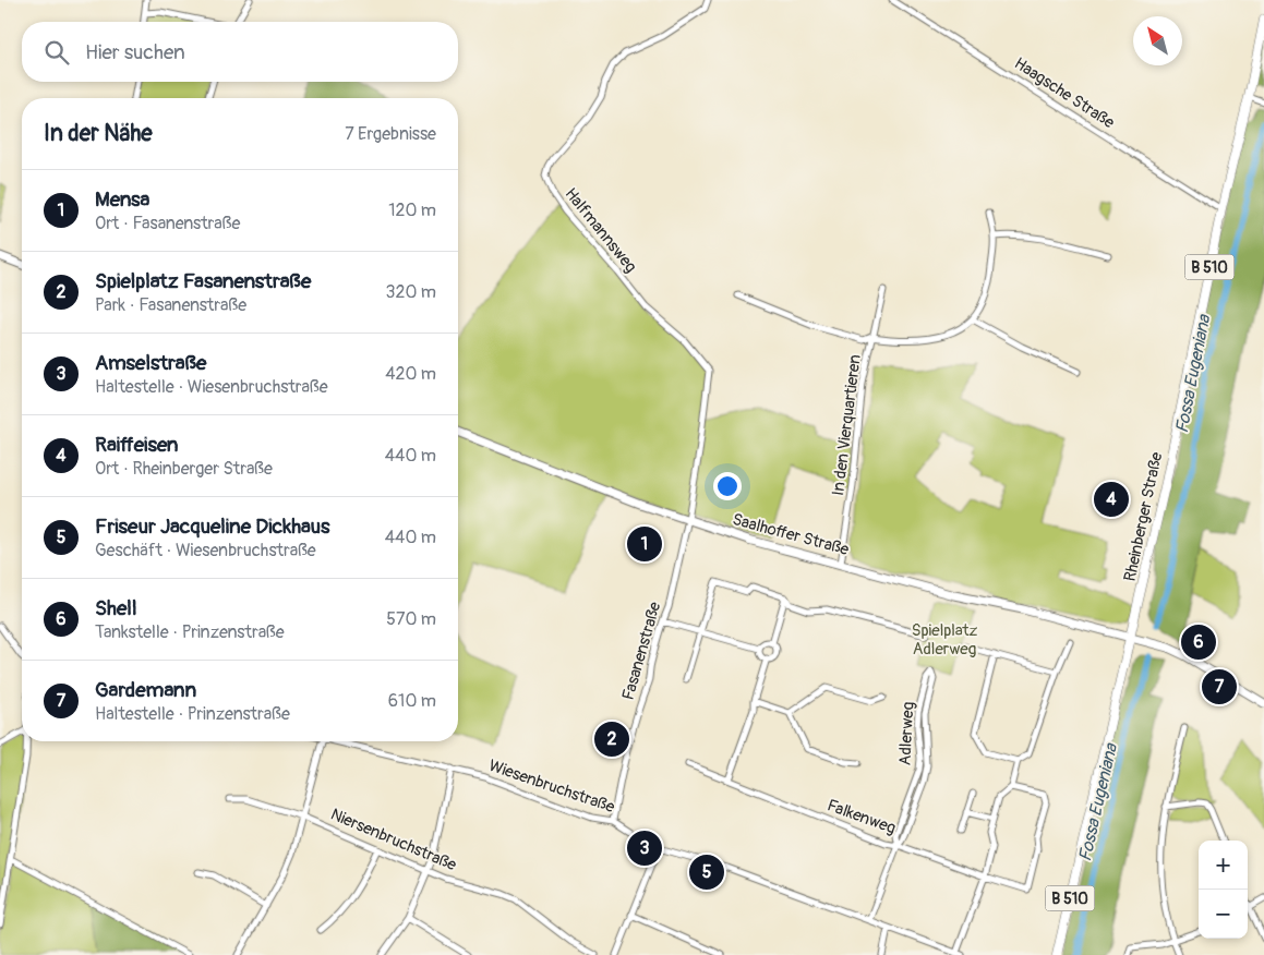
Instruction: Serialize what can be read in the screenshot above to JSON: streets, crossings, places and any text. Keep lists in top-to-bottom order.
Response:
{
  "streets": {
    "main road": ["B 510", "Rheinberger Straße", "Saalhoffer Straße"],
    "street": [
      "Haagsche Straße",
      "Halfmannsweg",
      "In den Vierquartieren",
      "Fasanenstraße",
      "Adlerweg",
      "Wiesenbruchstraße",
      "Falkenweg",
      "Niersenbruchstraße"
    ]
  },
  "crossings": [
    ["Haagsche Straße", "Rheinberger Straße"],
    ["Halfmannsweg", "Saalhoffer Straße"],
    ["Halfmannsweg", "Fasanenstraße"],
    ["In den Vierquartieren", "Saalhoffer Straße"],
    ["Rheinberger Straße", "Saalhoffer Straße"],
    ["Saalhoffer Straße", "Fasanenstraße"],
    ["Fasanenstraße", "Wiesenbruchstraße"],
    ["Adlerweg", "Wiesenbruchstraße"],
    ["Adlerweg", "Falkenweg"]
  ],
  "water": ["Fossa Eugeniana"],
  "parks": ["Spielplatz Adlerweg"],
  "north": "top left",
  "page": {
    "search": "Hier suchen",
    "heading": ["In der Nähe", "7 Ergebnisse"],
    "list": [
      {
        "mark": "1",
        "name": "Mensa",
        "note": "Ort · Fasanenstraße",
        "value": "120 m"
      },
      {
        "mark": "2",
        "name": "Spielplatz Fasanenstraße",
        "note": "Park · Fasanenstraße",
        "value": "320 m"
      },
      {
        "mark": "3",
        "name": "Amselstraße",
        "note": "Haltestelle · Wiesenbruchstraße",
        "value": "420 m"
      },
      {
        "mark": "4",
        "name": "Raiffeisen",
        "note": "Ort · Rheinberger Straße",
        "value": "440 m"
      },
      {
        "mark": "5",
        "name": "Friseur Jacqueline Dickhaus",
        "note": "Geschäft · Wiesenbruchstraße",
        "value": "440 m"
      },
      {
        "mark": "6",
        "name": "Shell",
        "note": "Tankstelle · Prinzenstraße",
        "value": "570 m"
      },
      {
        "mark": "7",
        "name": "Gardemann",
        "note": "Haltestelle · Prinzenstraße",
        "value": "610 m"
      }
    ],
    "pins": [
      "4",
      "1",
      "6",
      "7",
      "2",
      "3",
      "5"
    ],
    "map_buttons": ["+", "−"]
  }
}
